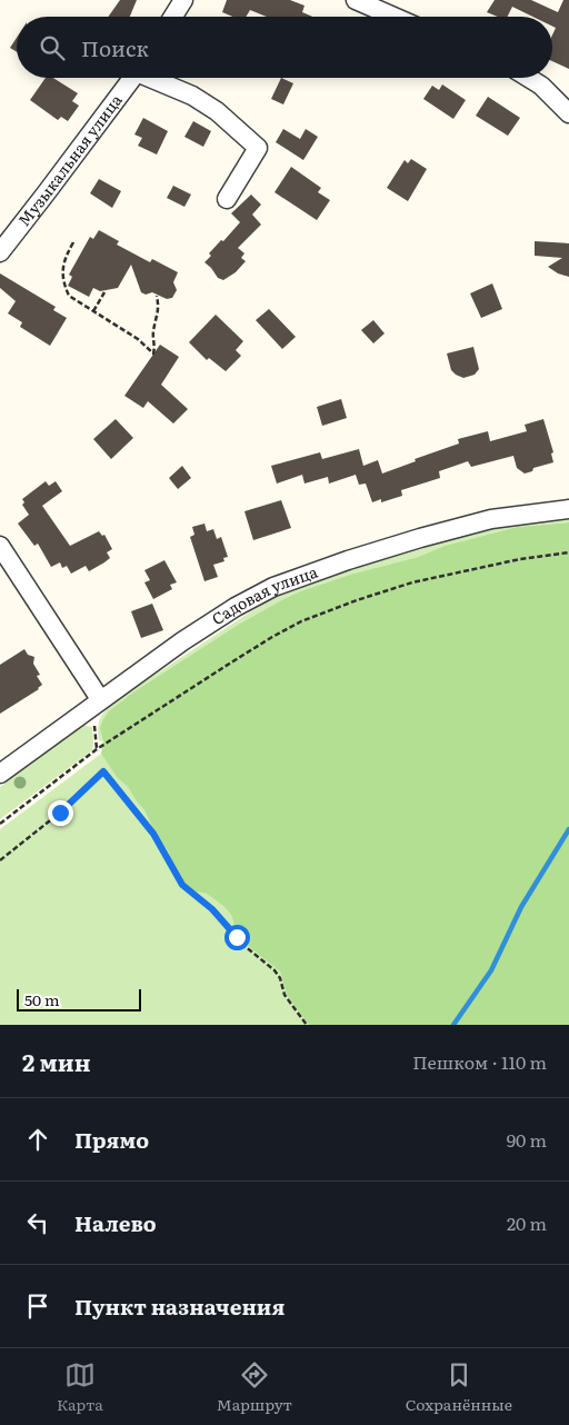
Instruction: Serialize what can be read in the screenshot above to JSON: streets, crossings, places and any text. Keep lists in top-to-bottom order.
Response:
{
  "streets": {
    "street": ["Музыкальная улица", "Садовая улица"]
  },
  "scale_bar": "50 m",
  "page": {
    "search": "Поиск",
    "scale": "50 m",
    "heading": ["2 мин", "Пешком · 110 m"],
    "list": [
      ["Прямо", "90 m"],
      ["Налево", "20 m"],
      "Пункт назначения"
    ],
    "nav": ["Карта", "Маршрут", "Сохранённые"]
  }
}
